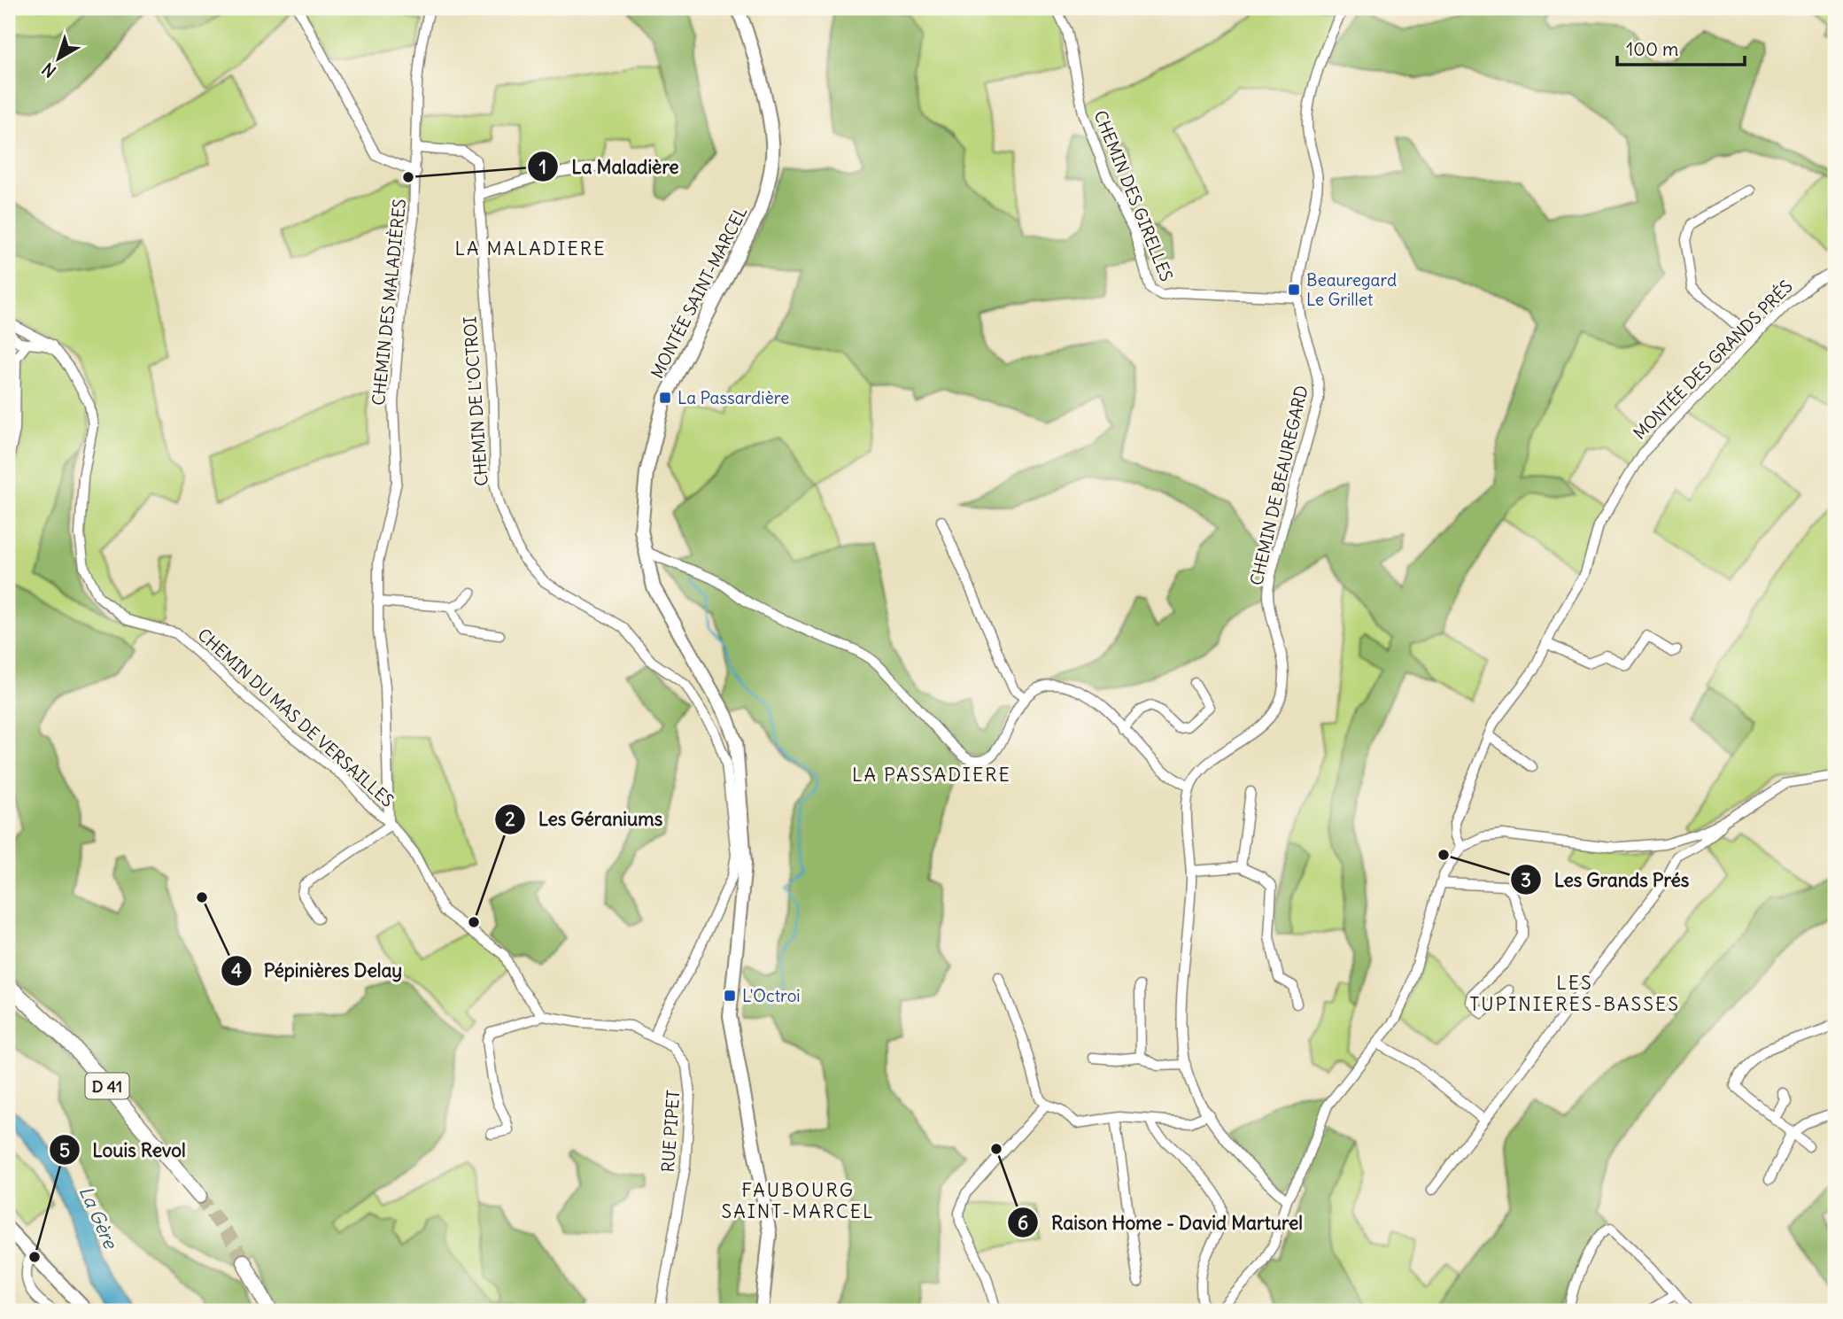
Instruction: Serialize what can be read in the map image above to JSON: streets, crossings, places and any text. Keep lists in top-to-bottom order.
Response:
{
  "streets": {
    "main road": ["MONTÉE SAINT-MARCEL", "D 41"],
    "street": [
      "CHEMIN DES GIRELLES",
      "CHEMIN DES MALADIÈRES",
      "MONTÉE DES GRANDS PRÉS",
      "CHEMIN DE L'OCTROI",
      "CHEMIN DE BEAUREGARD",
      "CHEMIN DU MAS DE VERSAILLES",
      "RUE PIPET"
    ]
  },
  "crossings": [
    ["CHEMIN DES GIRELLES", "CHEMIN DE BEAUREGARD"],
    ["MONTÉE SAINT-MARCEL", "CHEMIN DE L'OCTROI"],
    ["CHEMIN DES MALADIÈRES", "CHEMIN DE L'OCTROI"],
    ["CHEMIN DES MALADIÈRES", "CHEMIN DU MAS DE VERSAILLES"]
  ],
  "districts": [
    "LA MALADIERE",
    "LA PASSADIERE",
    "LES TUPINIERES-BASSES",
    "FAUBOURG SAINT-MARCEL"
  ],
  "water": ["La Gère"],
  "places": {
    "other": [
      "La Maladière",
      "Les Grands Prés",
      "Pépinières Delay",
      "Les Géraniums",
      "Raison Home - David Marturel",
      "Louis Revol"
    ],
    "transit": ["Beauregard Le Grillet", "La Passardière", "L'Octroi"]
  },
  "scale_bar": "100 m",
  "north": "bottom left"
}
